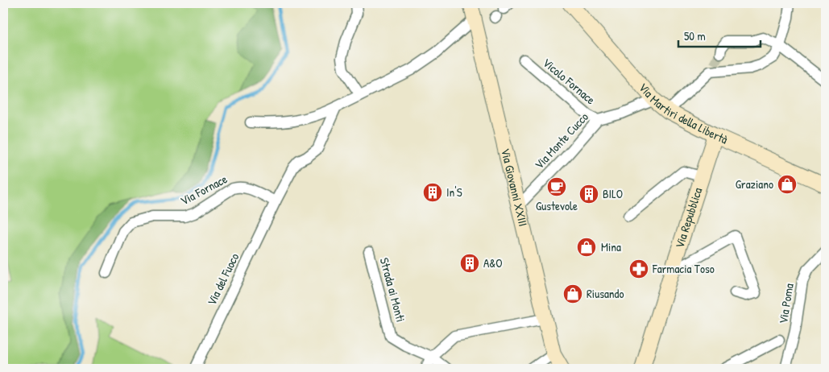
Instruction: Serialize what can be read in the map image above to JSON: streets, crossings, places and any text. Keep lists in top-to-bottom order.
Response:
{
  "streets": {
    "main road": ["Via Martiri della Libertà", "Via Giovanni XXIII", "Via Repubblica"],
    "street": [
      "Vicolo Fornace",
      "Via Monte Cucco",
      "Via Fornace",
      "Via del Fuoco",
      "Strada ai Monti",
      "Via Poma"
    ]
  },
  "crossings": [
    ["Vicolo Fornace", "Via Monte Cucco"],
    ["Via Martiri della Libertà", "Via Monte Cucco"],
    ["Via Martiri della Libertà", "Via Repubblica"],
    ["Via Monte Cucco", "Via Giovanni XXIII"],
    ["Via Fornace", "Via del Fuoco"]
  ],
  "places": {
    "shop": ["Graziano", "Mina", "Riusando"],
    "cafe": ["Gustevole"],
    "building": ["In'S", "BILO", "A&O"],
    "pharmacy": ["Farmacia Toso"]
  },
  "scale_bar": "50 m"
}
